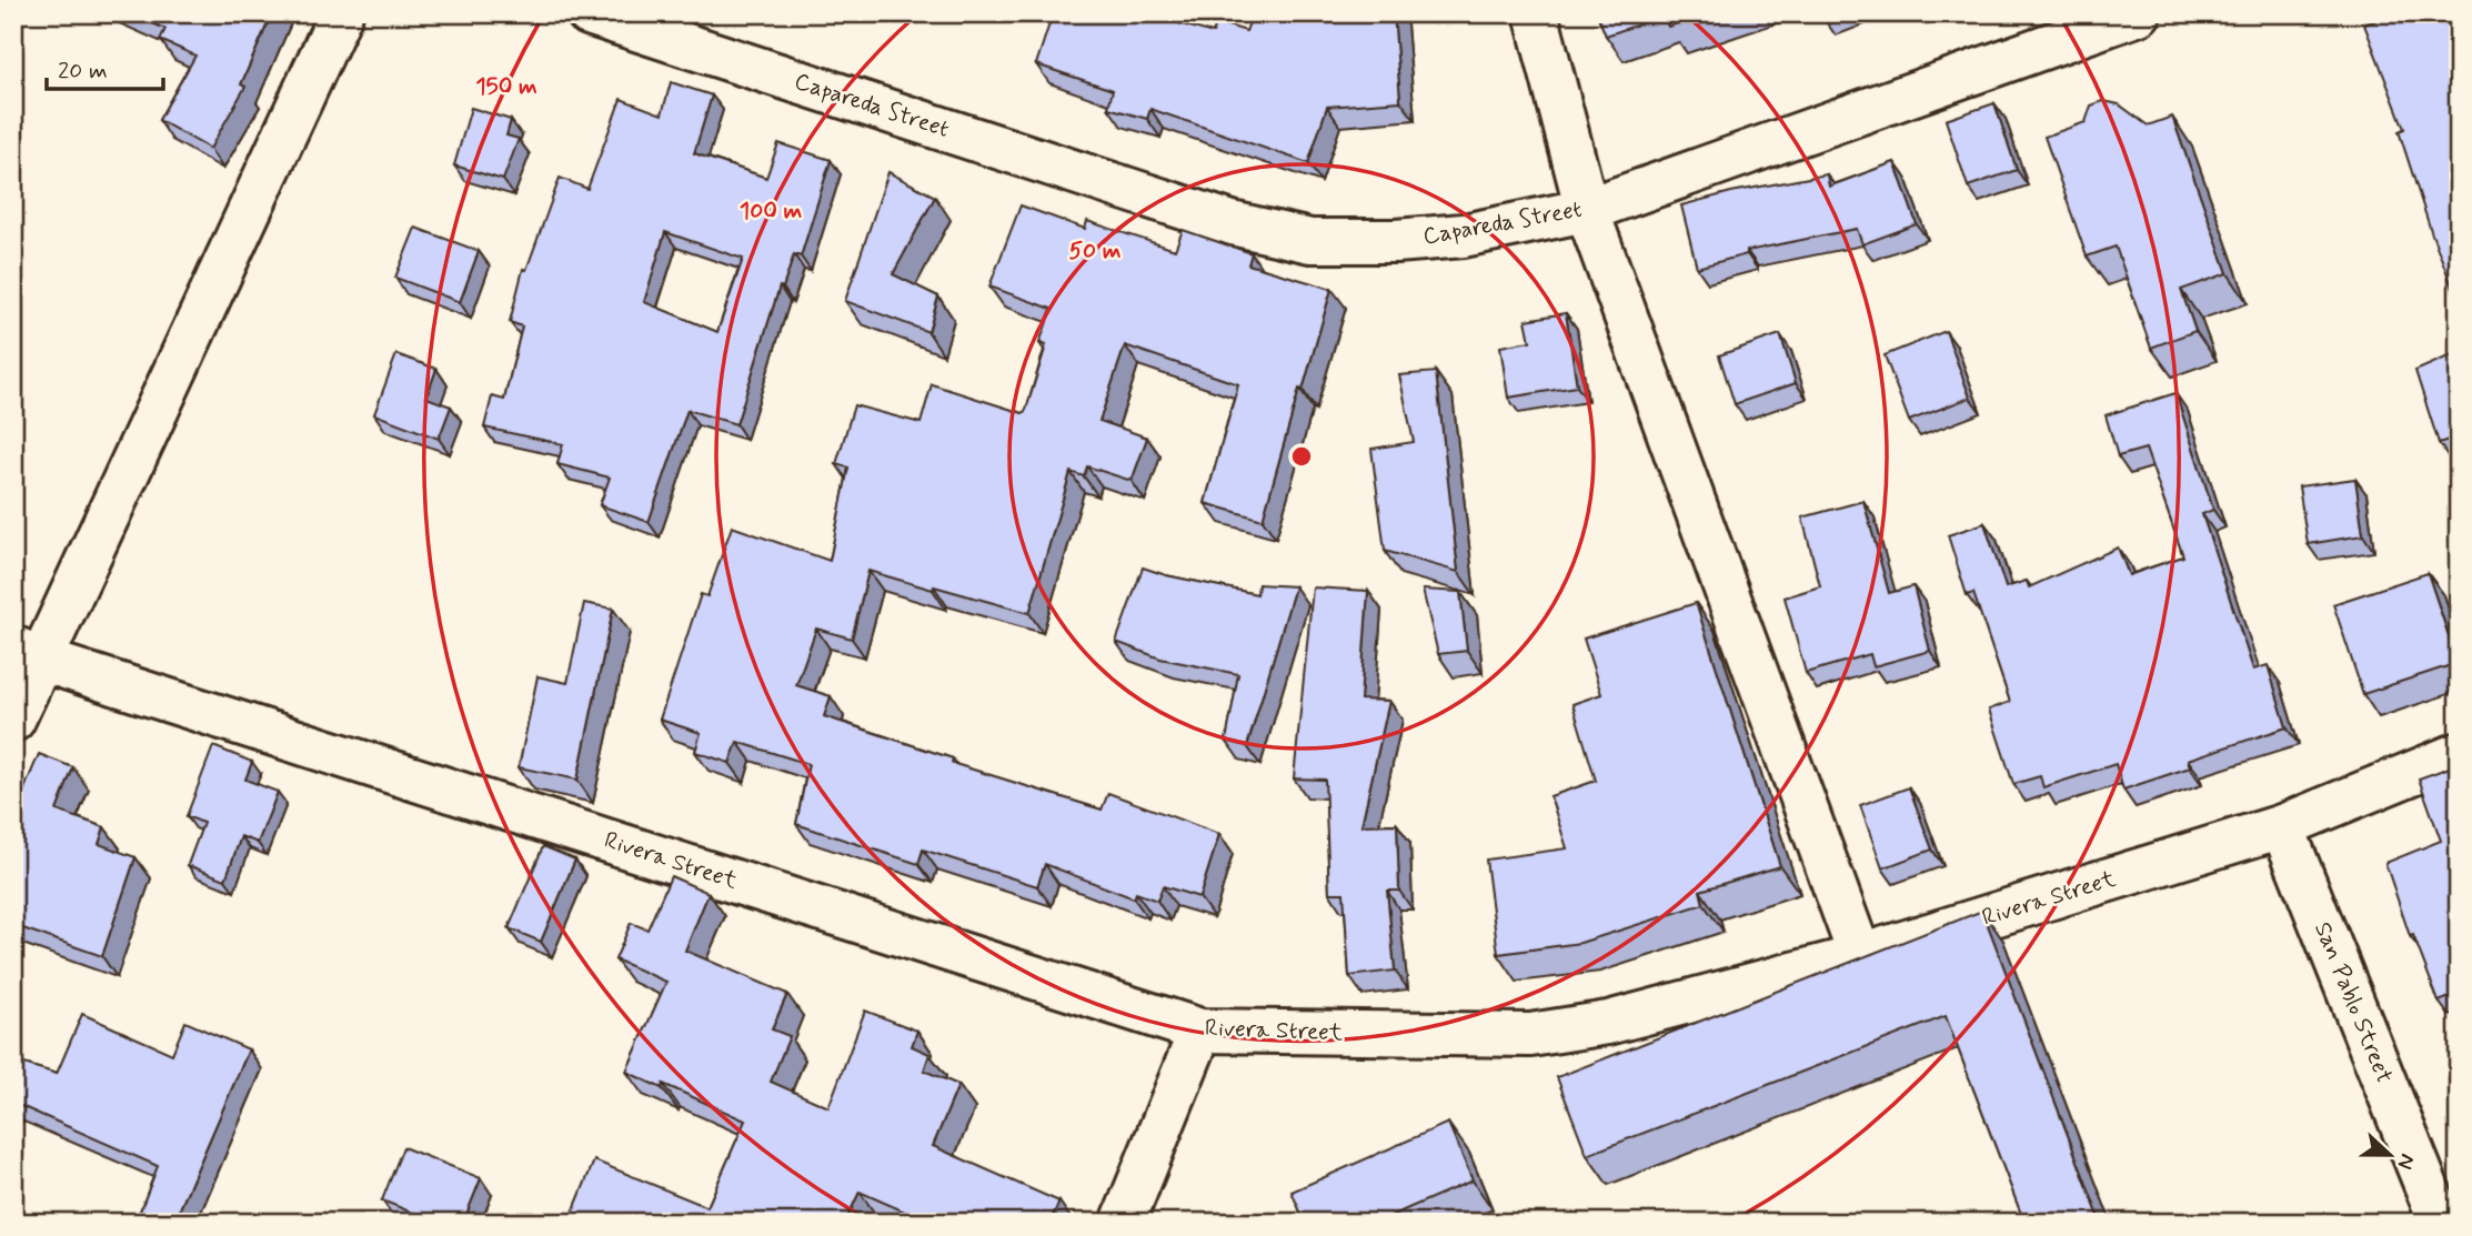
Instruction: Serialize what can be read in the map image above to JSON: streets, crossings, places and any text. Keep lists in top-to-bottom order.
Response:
{
  "streets": {
    "street": ["Capareda Street", "Rivera Street", "San Pablo Street"]
  },
  "crossings": [
    ["Rivera Street", "San Pablo Street"]
  ],
  "scale_bar": "20 m",
  "north": "right",
  "rings": ["150 m", "100 m", "50 m"]
}
